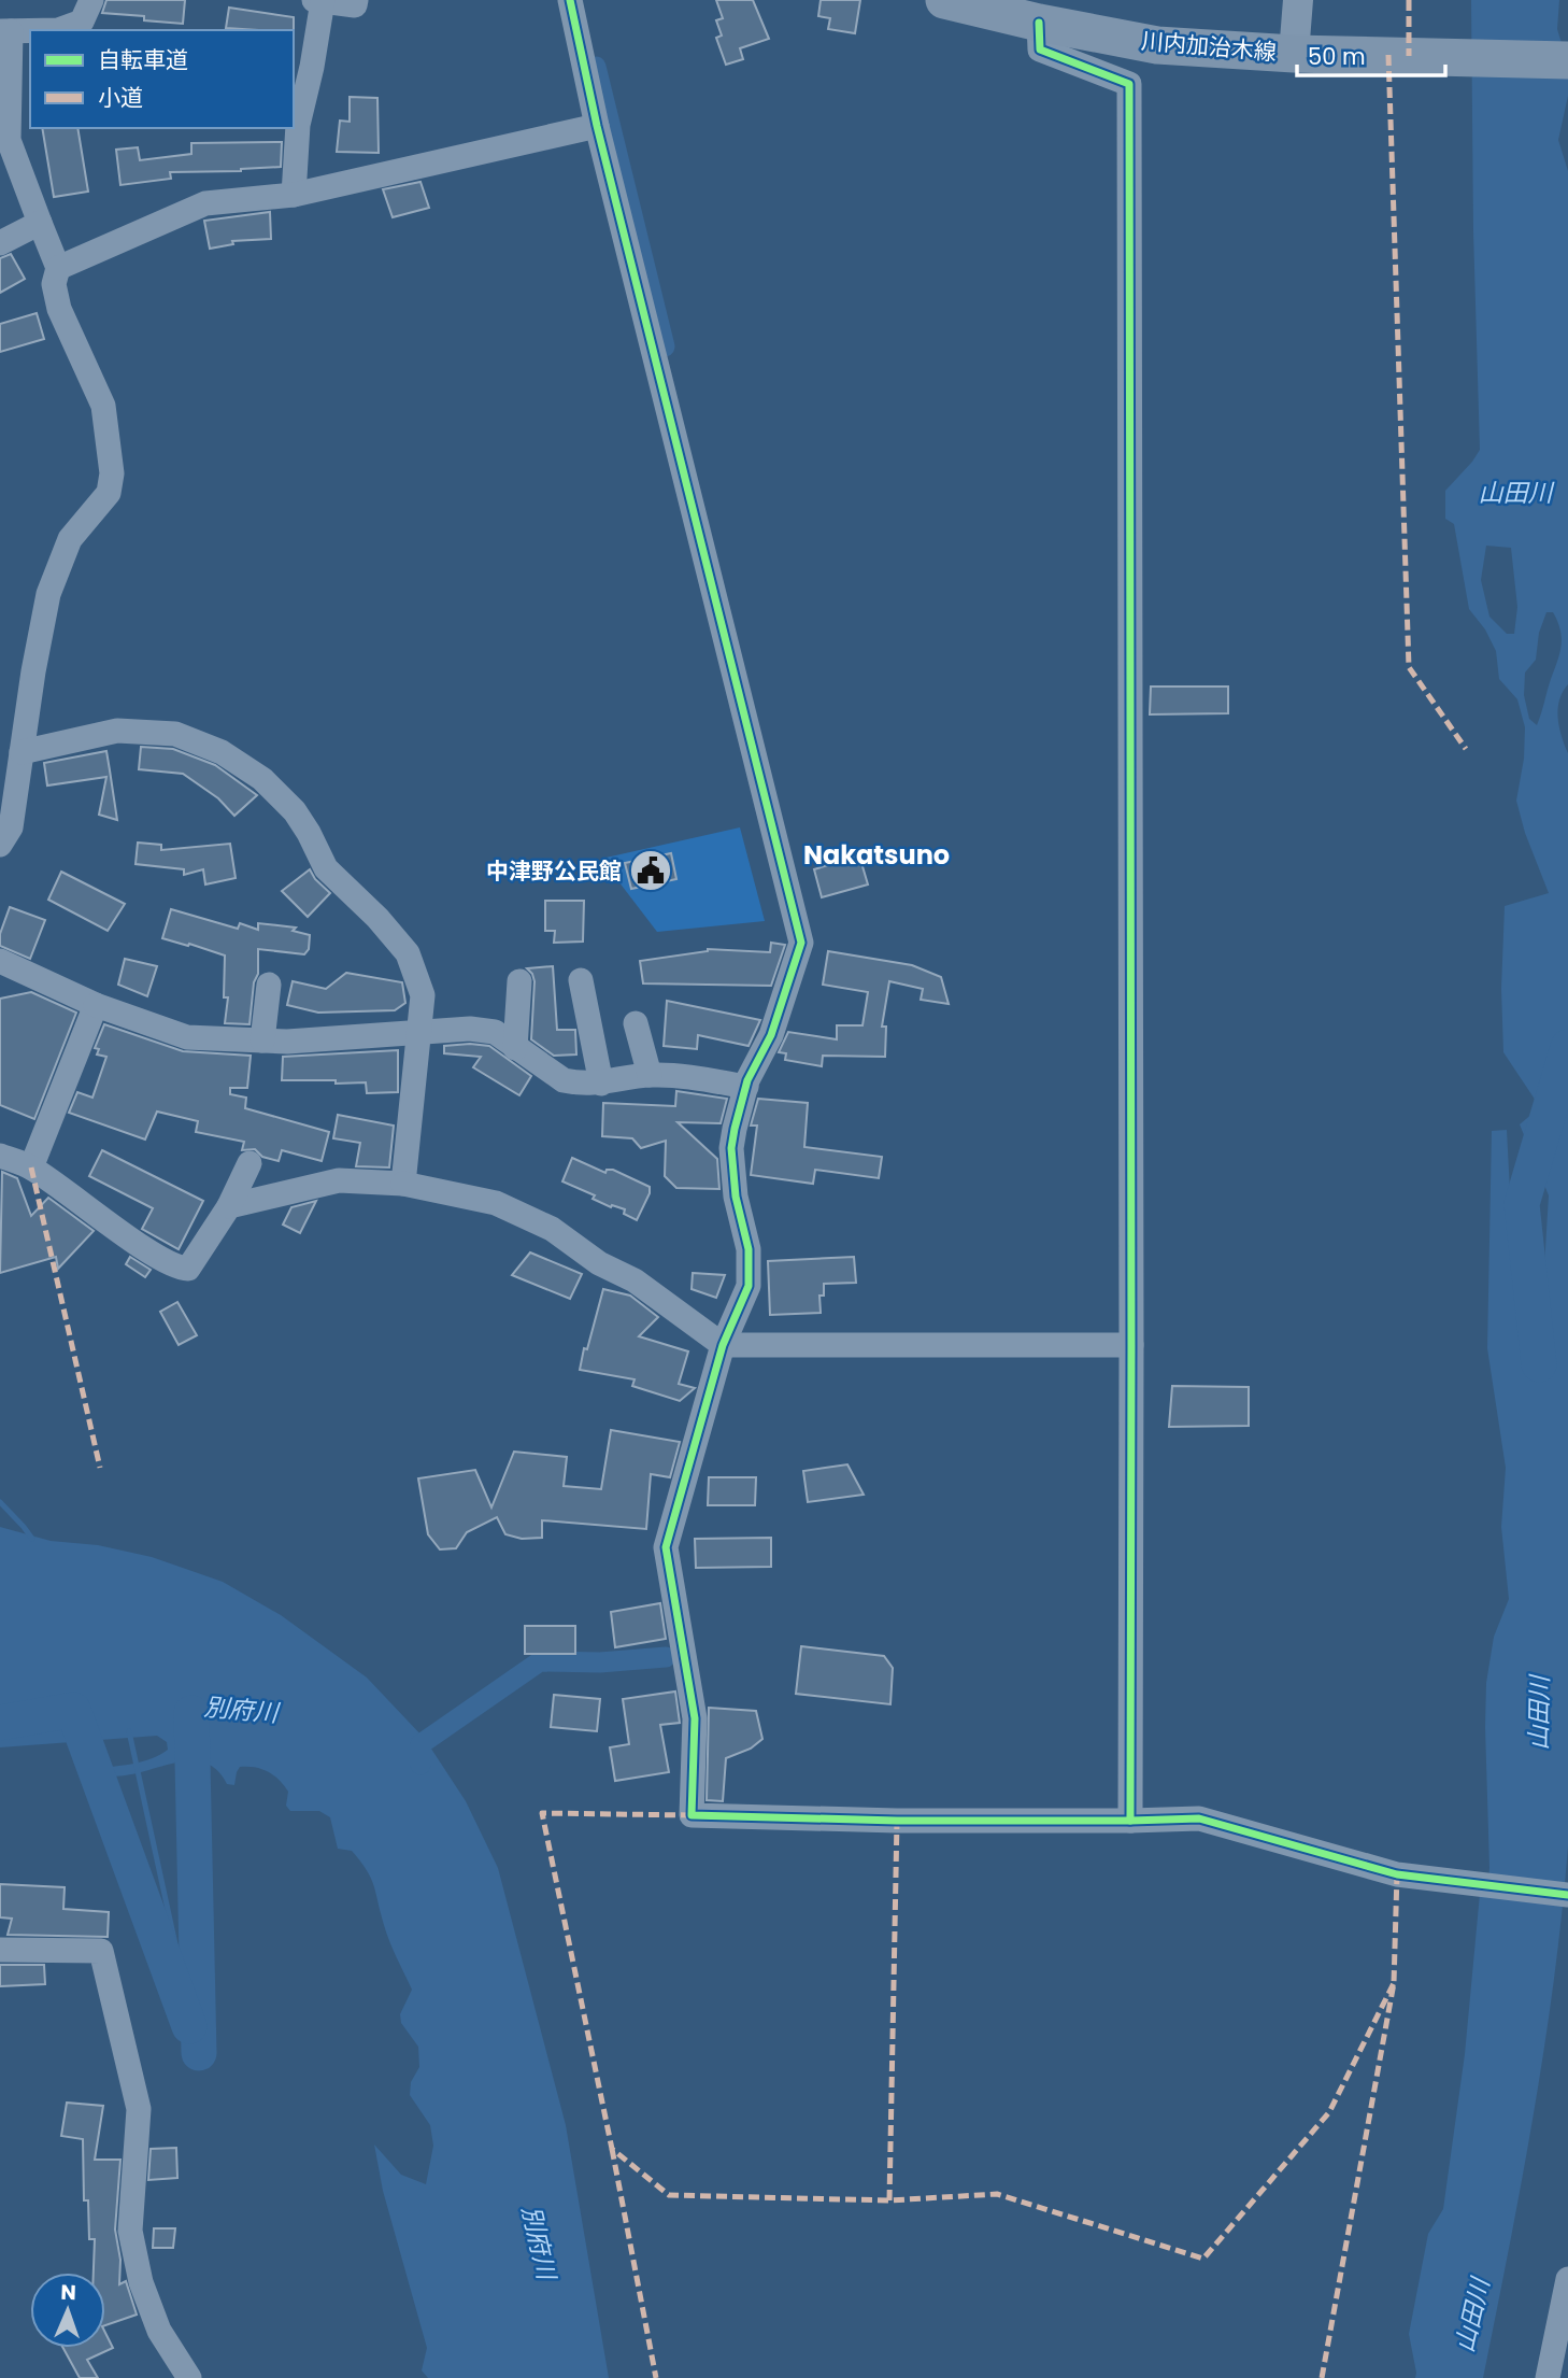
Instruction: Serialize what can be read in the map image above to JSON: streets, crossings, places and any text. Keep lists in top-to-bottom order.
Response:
{
  "streets": {
    "main road": ["川内加治木線"]
  },
  "districts": ["Nakatsuno"],
  "water": ["山田川", "別府川"],
  "places": {
    "public building": ["中津野公民館"]
  },
  "legend": ["自転車道", "小道"],
  "scale_bar": "50 m",
  "north": "top"
}
